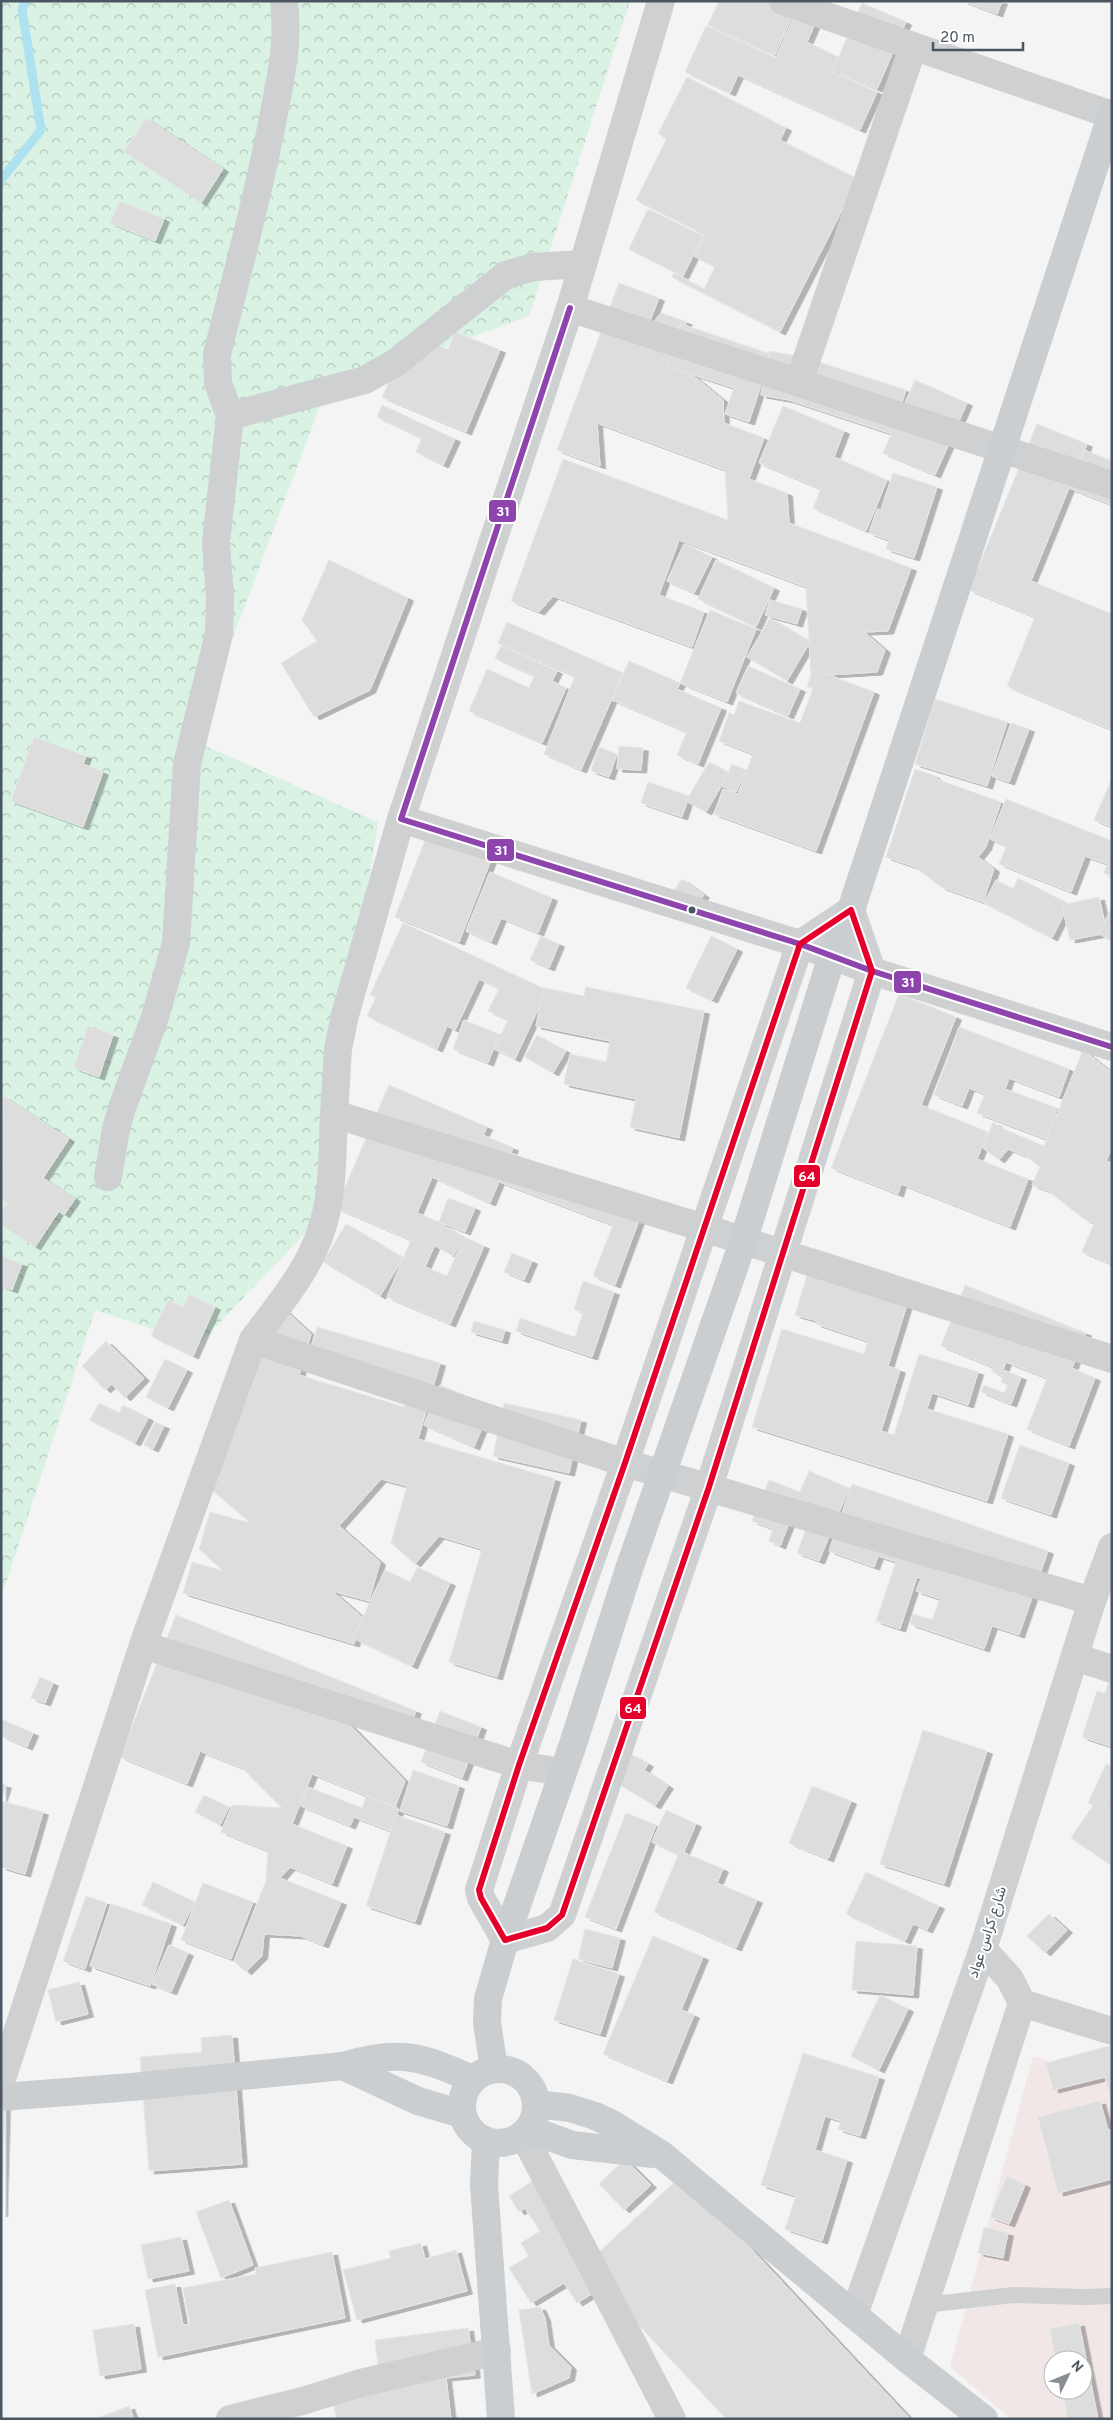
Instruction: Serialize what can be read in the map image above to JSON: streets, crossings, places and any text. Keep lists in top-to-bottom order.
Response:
{
  "streets": {
    "street": ["شارع كراس عواد"]
  },
  "lines": ["transit line 31", "transit line 64"],
  "scale_bar": "20 m",
  "north": "top right"
}
